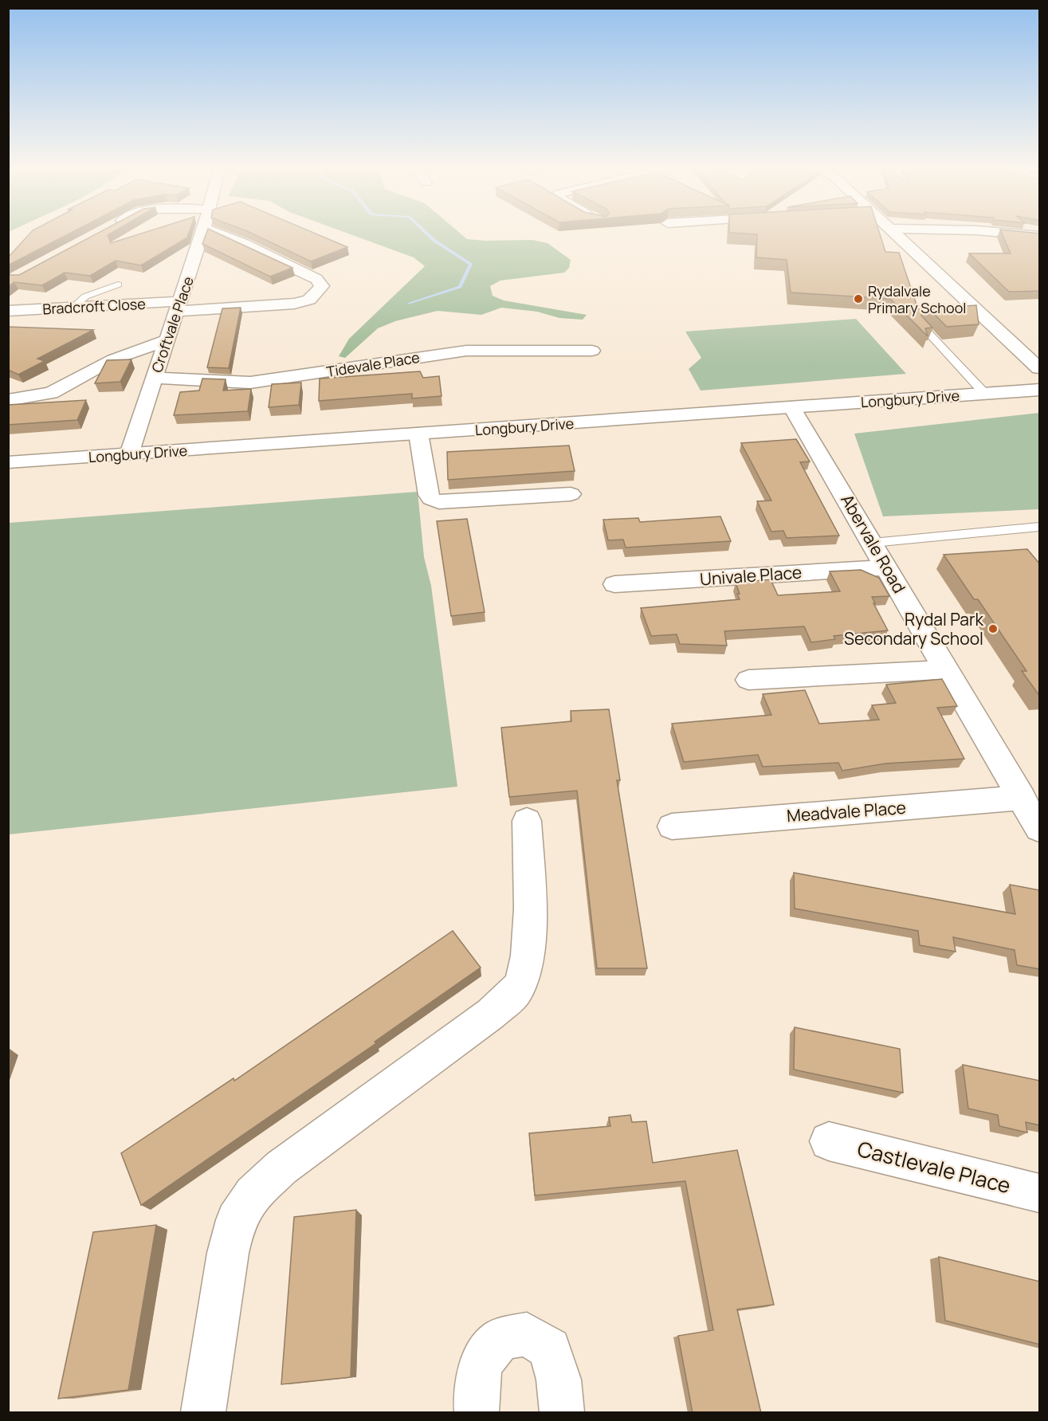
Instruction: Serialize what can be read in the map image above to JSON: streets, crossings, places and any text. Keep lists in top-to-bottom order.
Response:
{
  "streets": {
    "street": [
      "Bradcroft Close",
      "Croftvale Place",
      "Tidevale Place",
      "Longbury Drive",
      "Abervale Road",
      "Univale Place",
      "Meadvale Place",
      "Castlevale Place"
    ]
  },
  "crossings": [
    ["Bradcroft Close", "Croftvale Place"],
    ["Croftvale Place", "Tidevale Place"],
    ["Croftvale Place", "Longbury Drive"],
    ["Longbury Drive", "Abervale Road"],
    ["Abervale Road", "Univale Place"],
    ["Abervale Road", "Meadvale Place"]
  ],
  "places": ["Rydalvale Primary School", "Rydal Park Secondary School"]
}
